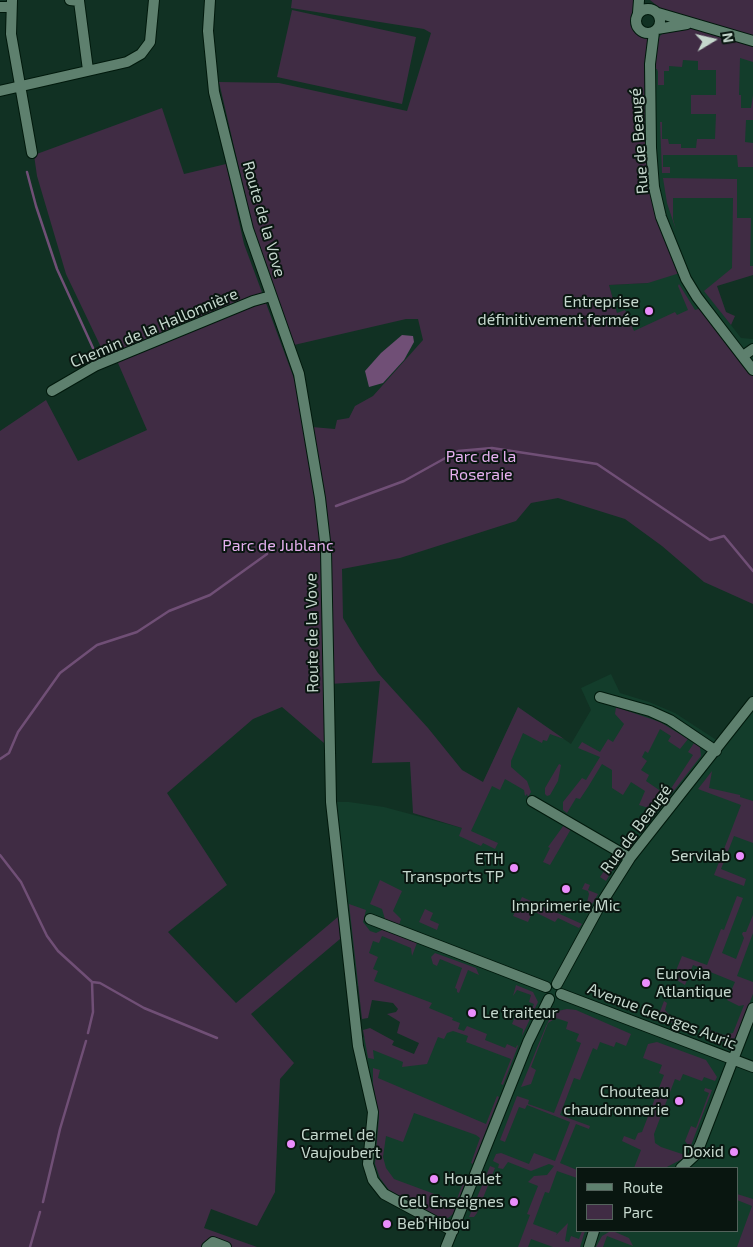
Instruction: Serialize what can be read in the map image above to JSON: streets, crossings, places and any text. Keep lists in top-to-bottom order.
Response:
{
  "streets": {
    "street": [
      "Rue de Beaugé",
      "Route de la Vove",
      "Chemin de la Hallonnière",
      "Avenue Georges Auric"
    ]
  },
  "crossings": [
    ["Rue de Beaugé", "Avenue Georges Auric"],
    ["Route de la Vove", "Chemin de la Hallonnière"]
  ],
  "parks": ["Parc de la Roseraie", "Parc de Jublanc"],
  "places": [
    "Entreprise définitivement fermée",
    "Servilab",
    "ETH Transports TP",
    "Imprimerie Mic",
    "Eurovia Atlantique",
    "Le traiteur",
    "Chouteau chaudronnerie",
    "Carmel de Vaujoubert",
    "Doxid",
    "Houalet",
    "Cell Enseignes",
    "Beb'Hibou"
  ],
  "legend": ["Route", "Parc"],
  "north": "right"
}
